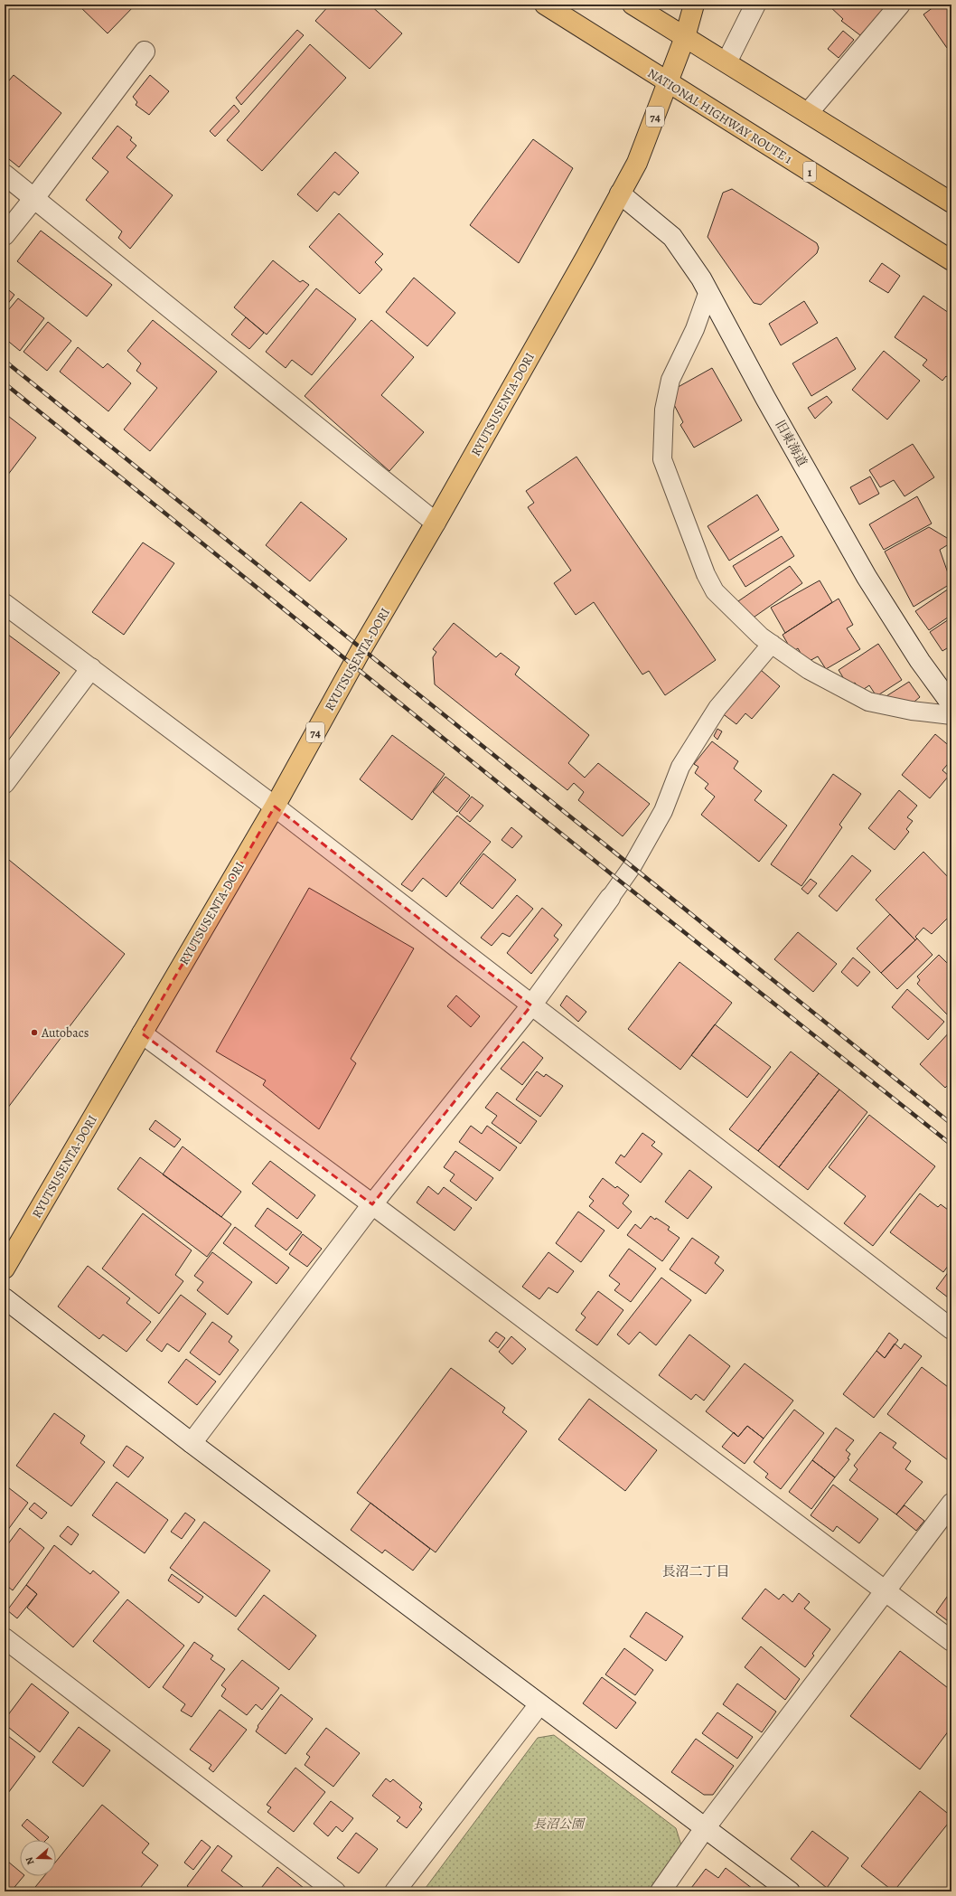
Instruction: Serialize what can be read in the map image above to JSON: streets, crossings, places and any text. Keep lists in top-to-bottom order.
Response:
{
  "streets": {
    "main road": [
      "NATIONAL HIGHWAY ROUTE 1",
      "74",
      "1",
      "RYUTSUSENTA-DORI"
    ],
    "street": ["旧東海道"]
  },
  "crossings": [
    ["NATIONAL HIGHWAY ROUTE 1", "RYUTSUSENTA-DORI"],
    ["74", "RYUTSUSENTA-DORI"],
    ["RYUTSUSENTA-DORI", "旧東海道"]
  ],
  "districts": ["長沼二丁目"],
  "parks": ["長沼公園"],
  "places": ["Autobacs"],
  "north": "left"
}
